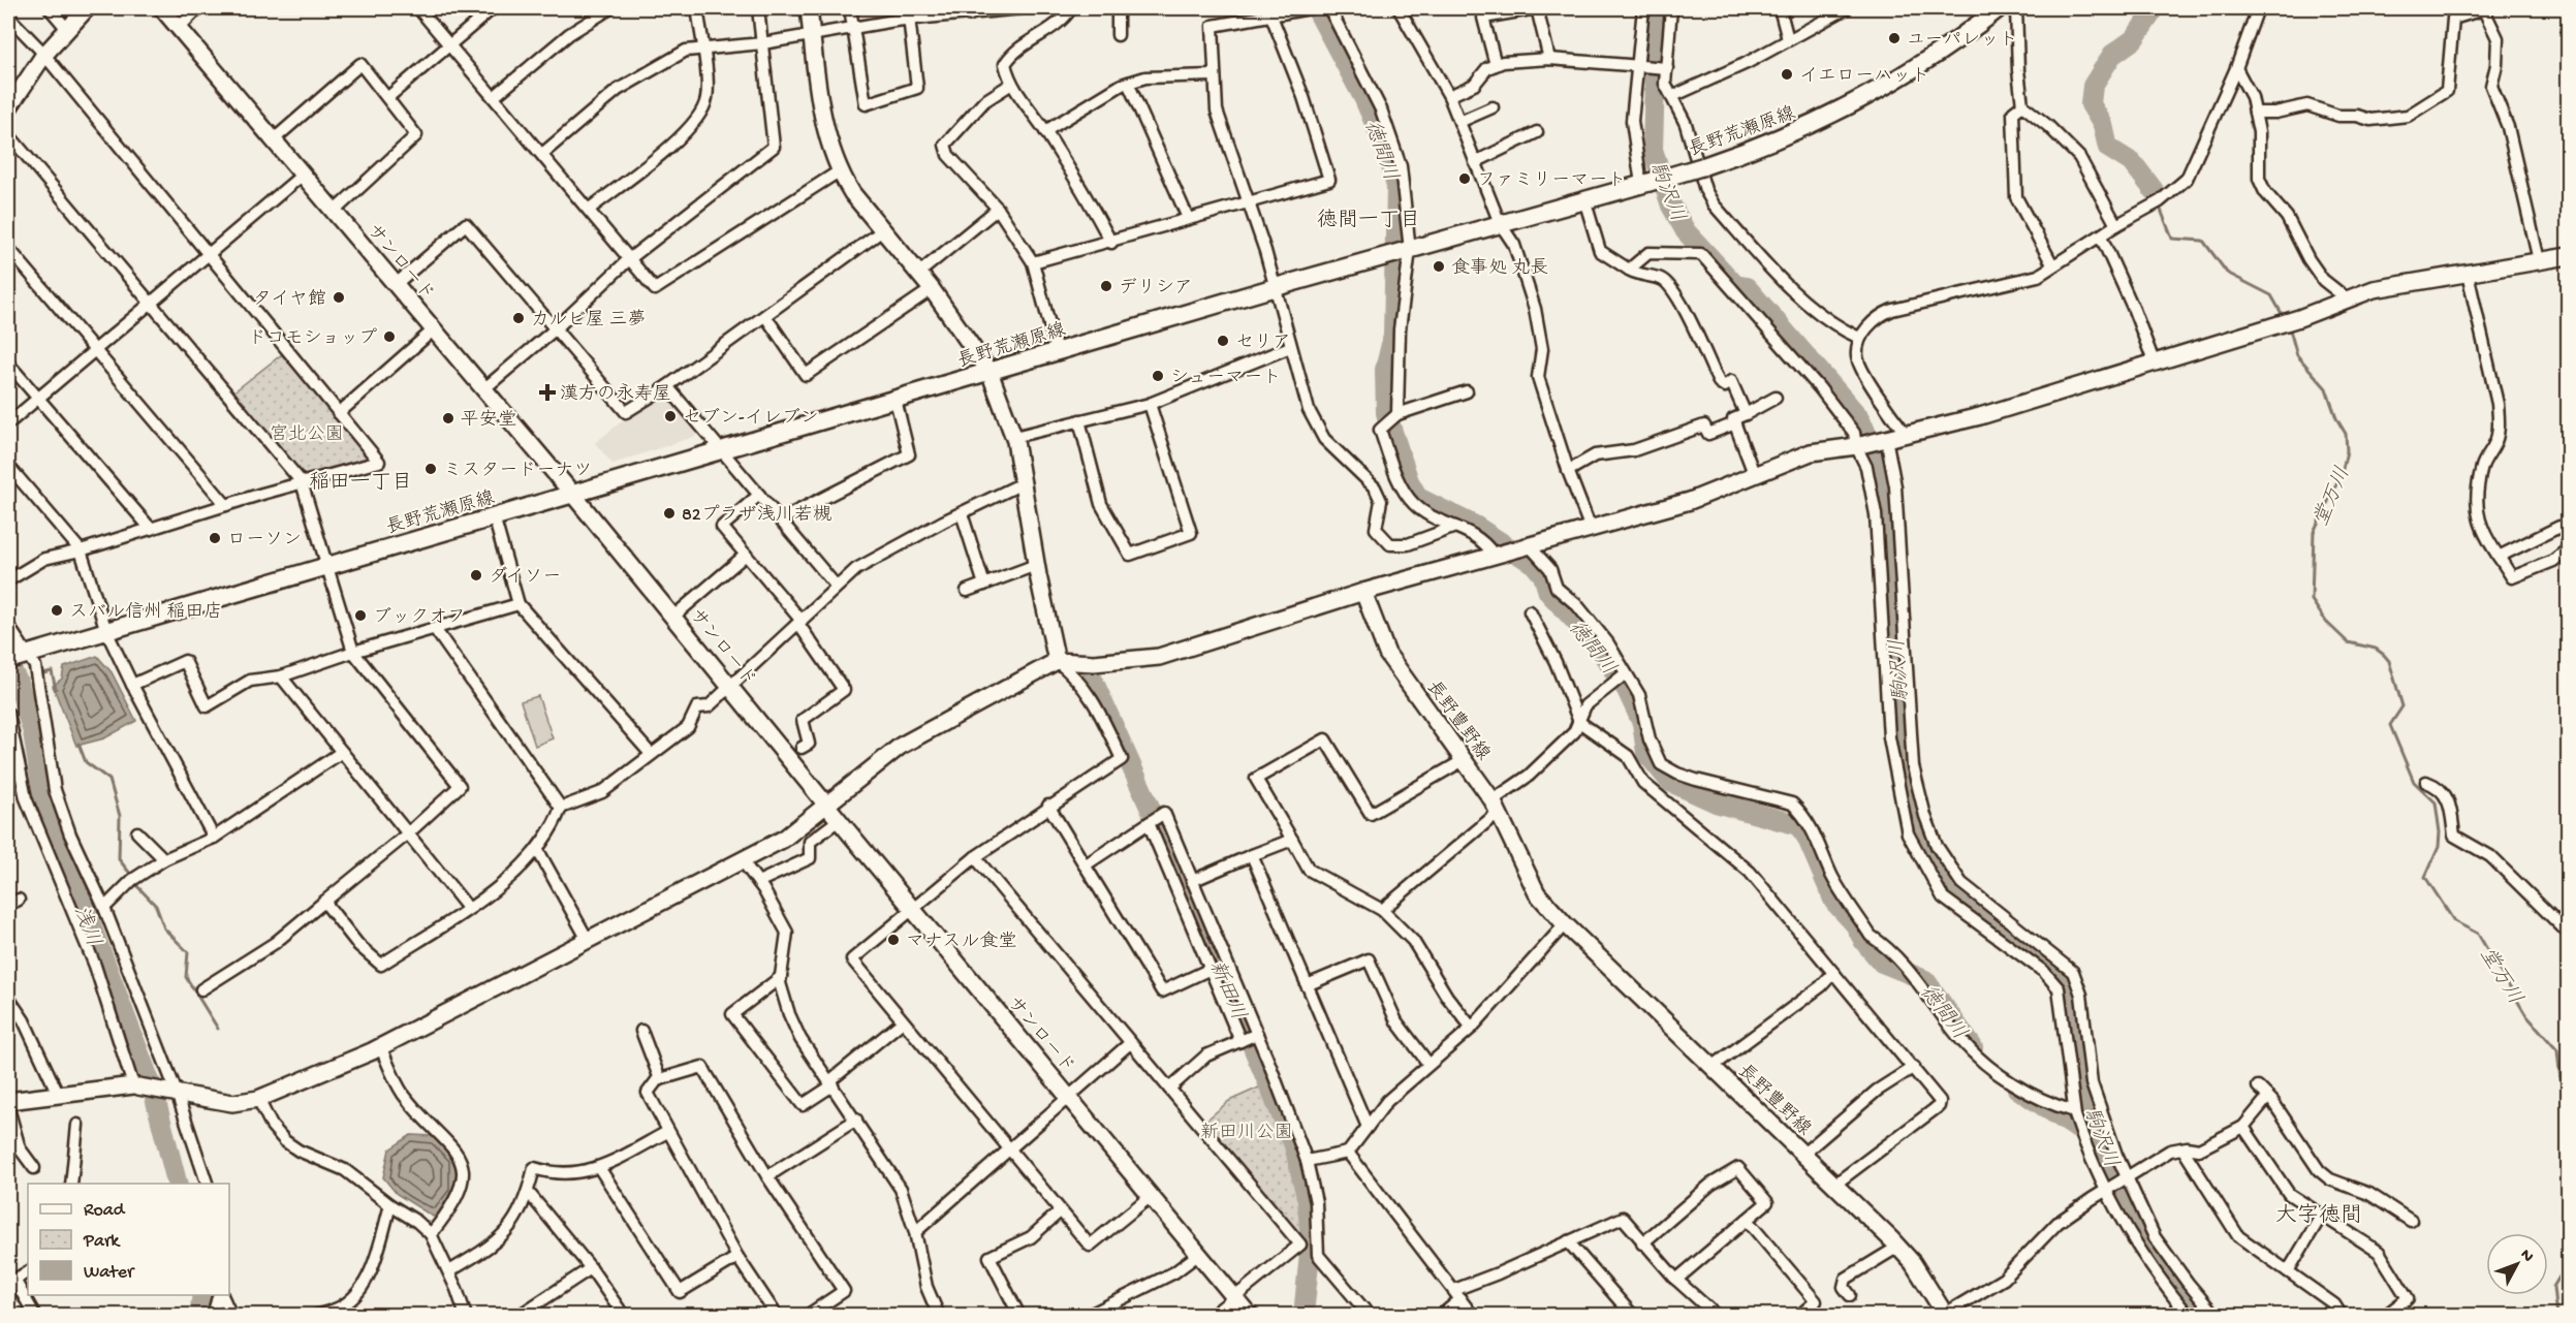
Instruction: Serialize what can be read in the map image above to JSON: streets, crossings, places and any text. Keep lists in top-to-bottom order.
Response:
{
  "streets": {
    "main road": ["長野荒瀬原線"],
    "street": ["サンロード", "長野豊野線"]
  },
  "crossings": [
    ["長野荒瀬原線", "サンロード"]
  ],
  "districts": ["徳間一丁目", "稲田一丁目", "大字徳間"],
  "water": [
    "徳間川",
    "駒沢川",
    "堂万川",
    "浅川",
    "新田川"
  ],
  "parks": ["宮北公園", "新田川公園"],
  "places": {
    "other": [
      "ユーパレット",
      "イエローハット",
      "ファミリーマート",
      "食事処 丸長",
      "デリシア",
      "タイヤ館",
      "カルビ屋 三夢",
      "ドコモショップ",
      "セリア",
      "シューマート",
      "セブン-イレブン",
      "平安堂",
      "ミスタードーナツ",
      "82プラザ浅川若槻",
      "ローソン",
      "ダイソー",
      "スバル信州 稲田店",
      "ブックオフ",
      "マナスル食堂"
    ],
    "health": ["漢方の永寿屋"]
  },
  "legend": ["Road", "Park", "Water"],
  "north": "top right"
}
